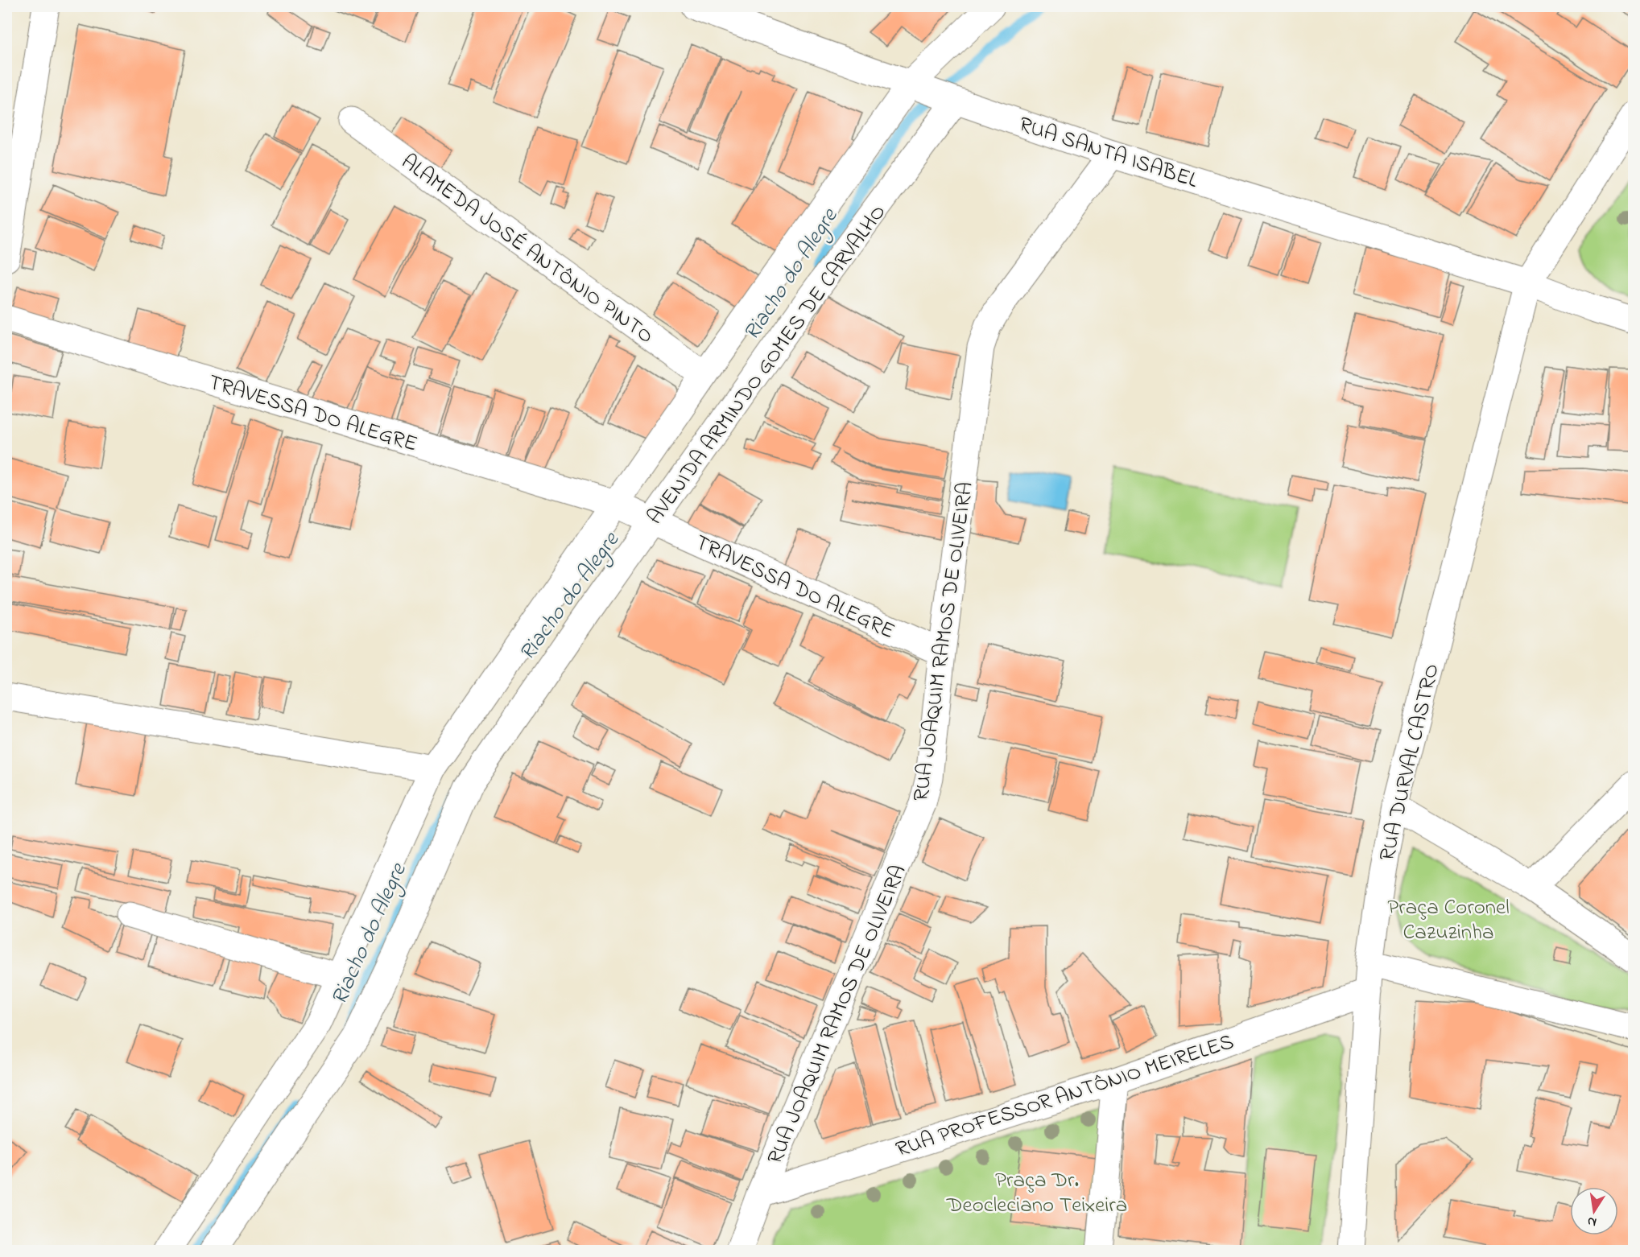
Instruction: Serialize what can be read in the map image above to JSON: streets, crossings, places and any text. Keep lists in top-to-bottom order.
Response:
{
  "streets": {
    "street": [
      "RUA SANTA ISABEL",
      "ALAMEDA JOSÉ ANTÔNIO PINTO",
      "AVENIDA ARMINDO GOMES DE CARVALHO",
      "TRAVESSA DO ALEGRE",
      "RUA JOAQUIM RAMOS DE OLIVEIRA",
      "RUA DURVAL CASTRO",
      "RUA PROFESSOR ANTÔNIO MEIRELES"
    ]
  },
  "crossings": [
    ["RUA SANTA ISABEL", "AVENIDA ARMINDO GOMES DE CARVALHO"],
    ["RUA SANTA ISABEL", "RUA JOAQUIM RAMOS DE OLIVEIRA"],
    ["RUA SANTA ISABEL", "RUA DURVAL CASTRO"],
    ["ALAMEDA JOSÉ ANTÔNIO PINTO", "AVENIDA ARMINDO GOMES DE CARVALHO"],
    ["AVENIDA ARMINDO GOMES DE CARVALHO", "TRAVESSA DO ALEGRE"],
    ["TRAVESSA DO ALEGRE", "RUA JOAQUIM RAMOS DE OLIVEIRA"],
    ["RUA JOAQUIM RAMOS DE OLIVEIRA", "RUA PROFESSOR ANTÔNIO MEIRELES"],
    ["RUA DURVAL CASTRO", "RUA PROFESSOR ANTÔNIO MEIRELES"]
  ],
  "water": ["Riacho do Alegre"],
  "parks": ["Praça Coronel Cazuzinha", "Praça Dr. Deocleciano Teixeira"],
  "north": "bottom"
}
